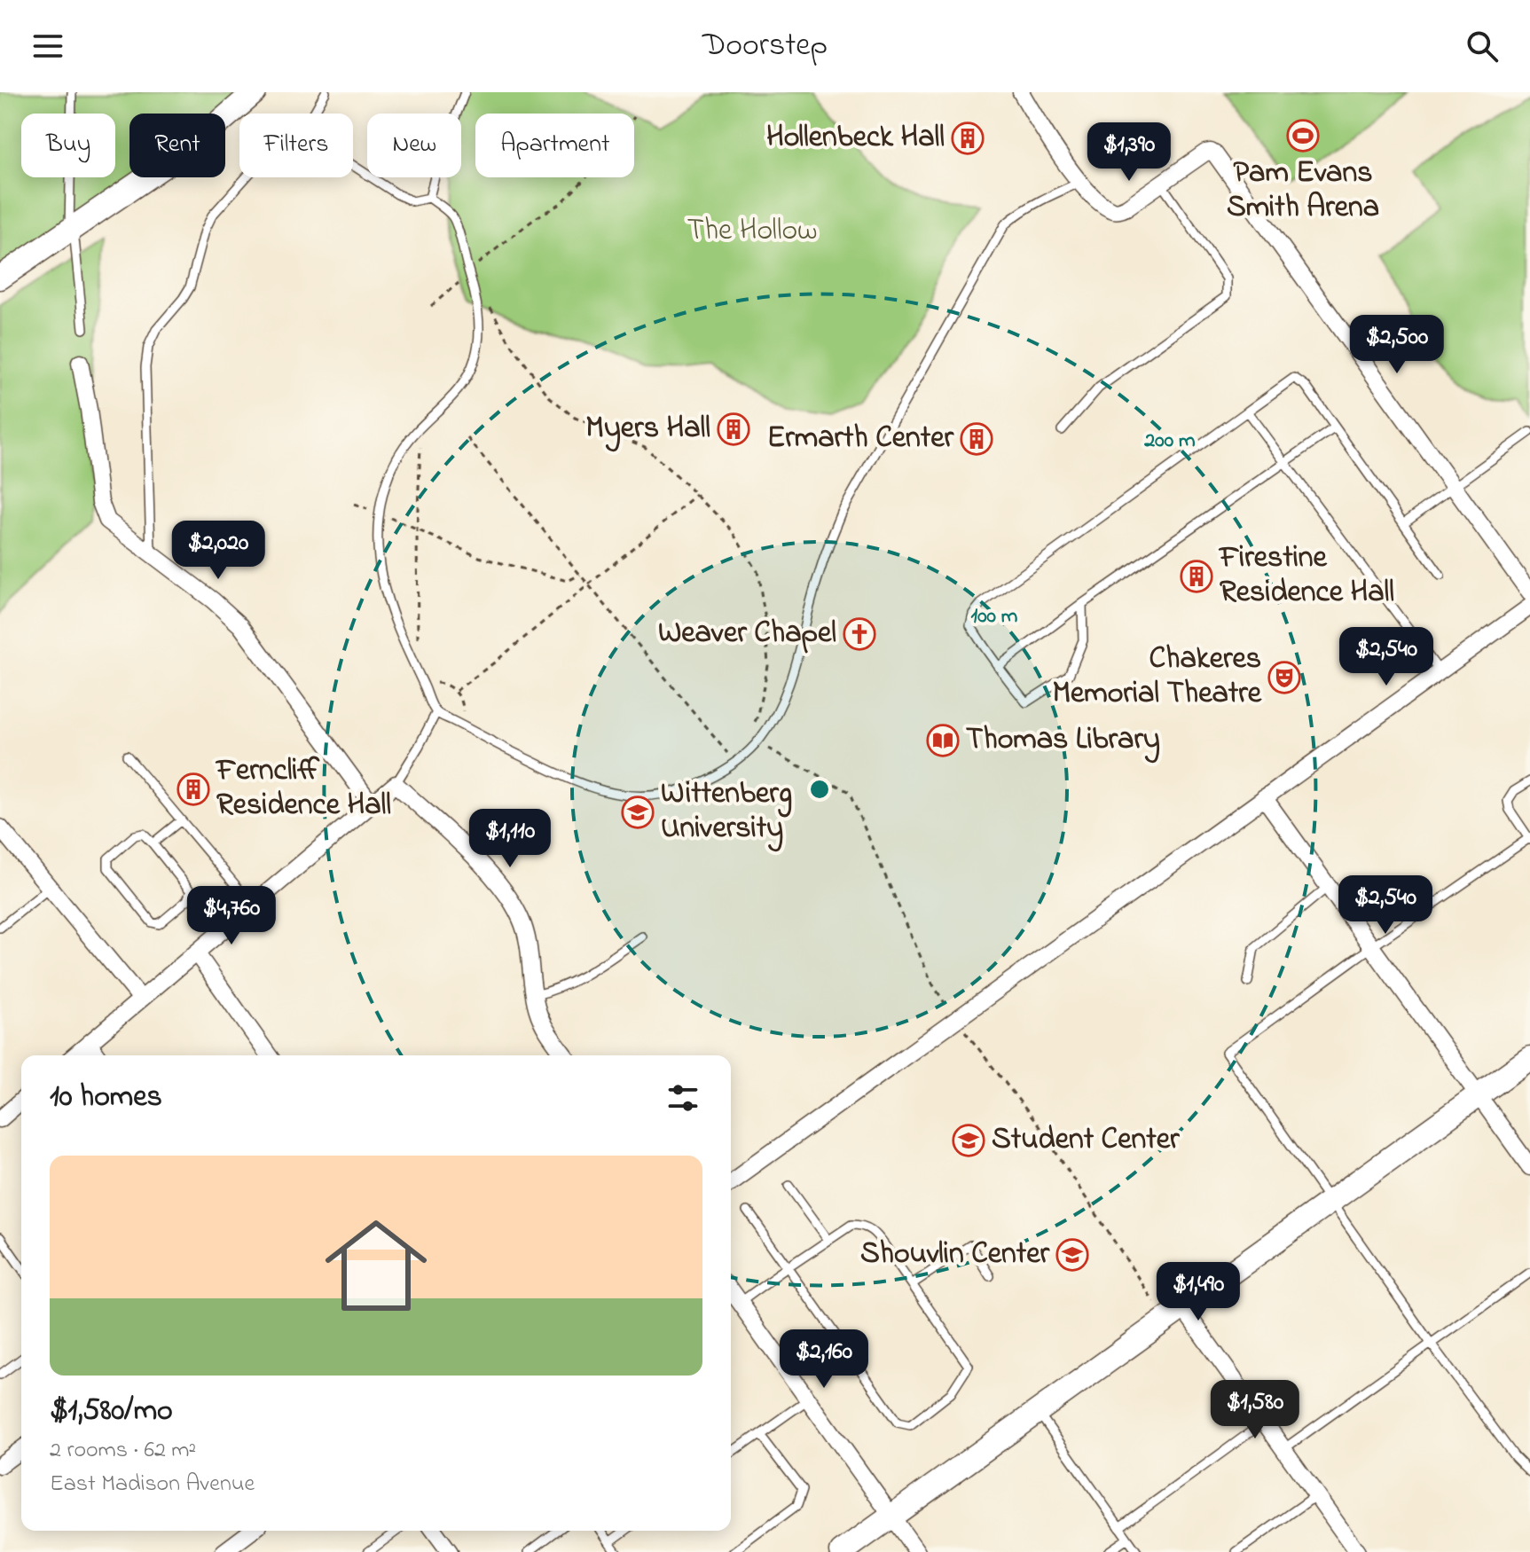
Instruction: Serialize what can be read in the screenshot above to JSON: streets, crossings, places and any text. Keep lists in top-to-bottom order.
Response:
{
  "parks": ["The Hollow"],
  "places": {
    "sports": ["Pam Evans Smith Arena"],
    "building": [
      "Hollenbeck Hall",
      "Myers Hall",
      "Ermarth Center",
      "Firestine Residence Hall",
      "Ferncliff Residence Hall"
    ],
    "church": ["Weaver Chapel"],
    "theatre": ["Chakeres Memorial Theatre"],
    "library": ["Thomas Library"],
    "school or university": ["Wittenberg University", "Student Center", "Shouvlin Center"]
  },
  "page": {
    "header": "Doorstep",
    "chip": [
      "Buy",
      "Rent",
      "Filters",
      "New",
      "Apartment"
    ],
    "price": [
      "$1,390",
      "$2,500",
      "$2,020",
      "$2,540",
      "$1,110",
      "$2,540",
      "$4,760",
      "$1,490",
      "$2,160",
      "$1,580"
    ],
    "heading": "10 homes",
    "list": [
      {
        "name": "$1,580/mo",
        "note": "2 rooms · 62 m² · East Madison Avenue"
      }
    ]
  },
  "rings": ["200 m", "100 m"]
}
